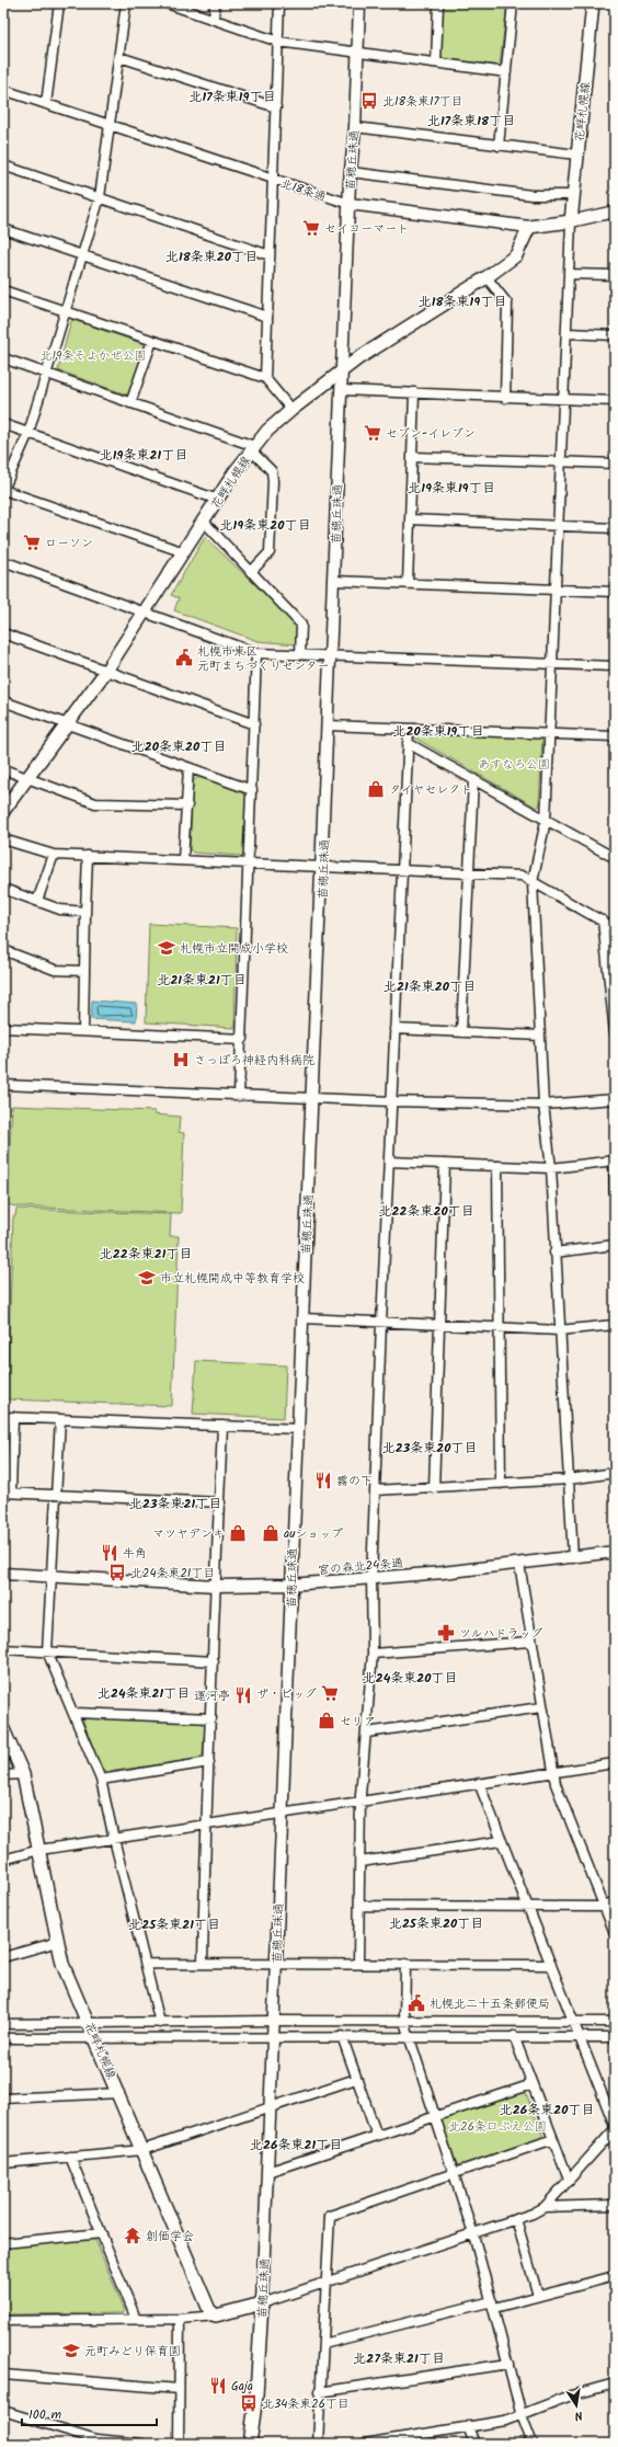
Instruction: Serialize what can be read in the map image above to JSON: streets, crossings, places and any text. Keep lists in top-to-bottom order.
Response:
{
  "streets": {
    "main road": ["花畔札幌線", "苗穂丘珠通", "北18条通"],
    "street": ["宮の森北24条通"]
  },
  "crossings": [
    ["花畔札幌線", "苗穂丘珠通"],
    ["花畔札幌線", "北18条通"],
    ["苗穂丘珠通", "北18条通"],
    ["苗穂丘珠通", "宮の森北24条通"]
  ],
  "districts": [
    "北17条東19丁目",
    "北17条東18丁目",
    "北18条東20丁目",
    "北18条東19丁目",
    "北19条東21丁目",
    "北19条東19丁目",
    "北19条東20丁目",
    "北20条東19丁目",
    "北20条東20丁目",
    "北21条東21丁目",
    "北21条東20丁目",
    "北22条東20丁目",
    "北22条東21丁目",
    "北23条東20丁目",
    "北23条東21丁目",
    "北24条東20丁目",
    "北24条東21丁目",
    "北25条東20丁目",
    "北25条東21丁目",
    "北26条東20丁目",
    "北26条東21丁目",
    "北27条東21丁目"
  ],
  "parks": ["北19条そよかぜ公園", "あすなろ公園", "北26条口ぶえ公園"],
  "places": {
    "bus stop": ["北18条東17丁目", "北24条東21丁目", "北34条東26丁目"],
    "supermarket": [
      "セイコーマート",
      "セブン-イレブン",
      "ローソン",
      "ザ・ビッグ"
    ],
    "public building": ["札幌市東区 元町まちづくりセンター", "札幌北二十五条郵便局"],
    "shop": [
      "タイヤセレクト",
      "マツヤデンキ",
      "auショップ",
      "セリア"
    ],
    "school or university": ["札幌市立開成小学校", "市立札幌開成中等教育学校", "元町みどり保育園"],
    "hospital": ["さっぽろ神経内科病院"],
    "restaurant": [
      "霧の下",
      "牛角",
      "運河亭",
      "Gaja"
    ],
    "pharmacy": ["ツルハドラッグ"],
    "temple": ["創価学会"]
  },
  "scale_bar": "100 m",
  "north": "bottom"
}
